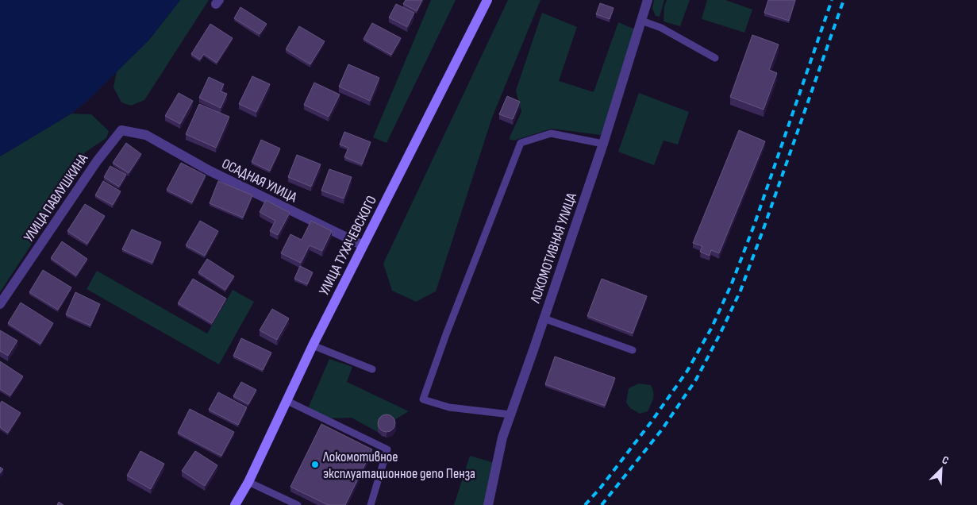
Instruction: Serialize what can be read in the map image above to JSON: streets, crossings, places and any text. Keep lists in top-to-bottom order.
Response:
{
  "streets": {
    "main road": ["УЛИЦА ТУХАЧЕВСКОГО"],
    "street": ["ОСАДНАЯ УЛИЦА", "УЛИЦА ПАВЛУШКИНА", "ЛОКОМОТИВНАЯ УЛИЦА"]
  },
  "crossings": [
    ["ОСАДНАЯ УЛИЦА", "УЛИЦА ПАВЛУШКИНА"],
    ["ОСАДНАЯ УЛИЦА", "УЛИЦА ТУХАЧЕВСКОГО"]
  ],
  "places": ["Локомотивное эксплуатационное депо Пенза"],
  "north": "top right"
}
